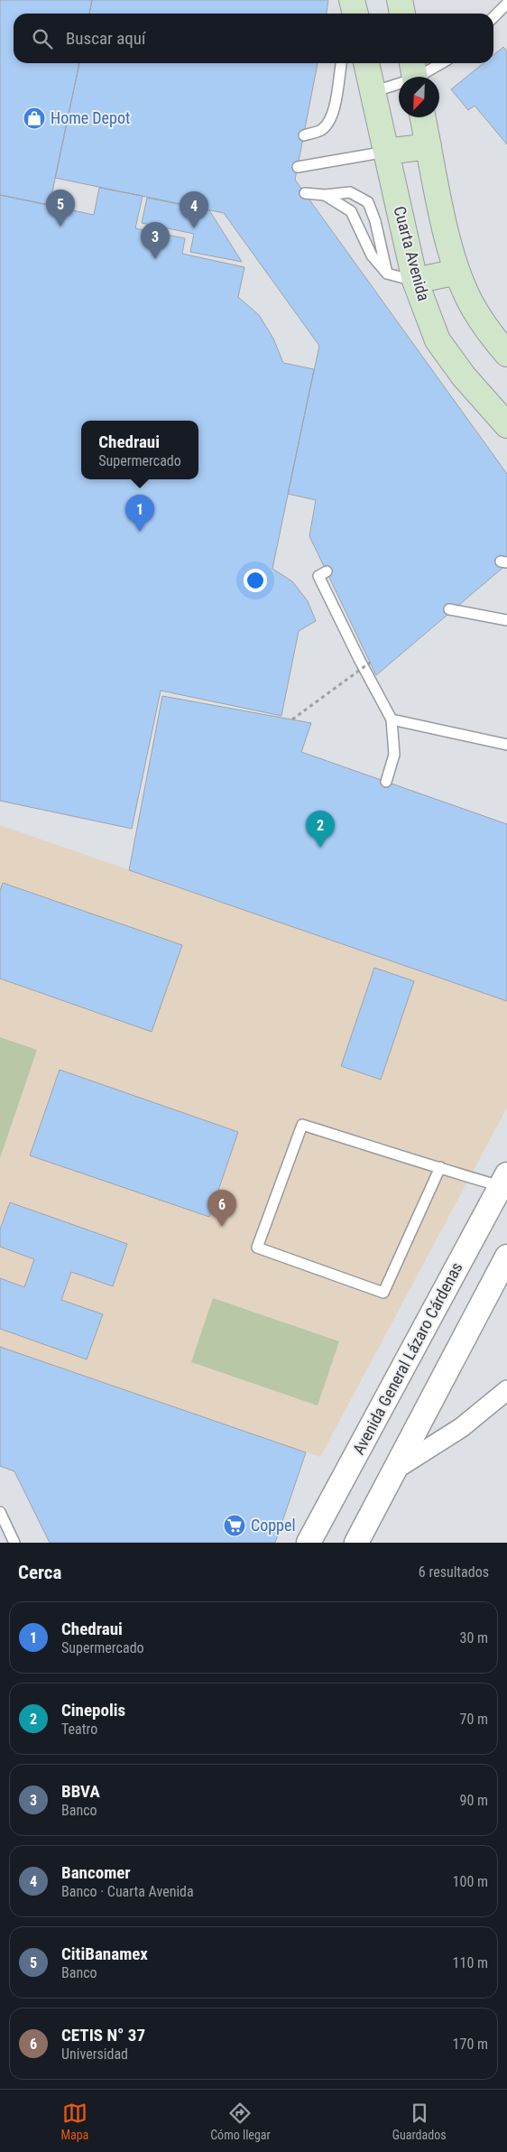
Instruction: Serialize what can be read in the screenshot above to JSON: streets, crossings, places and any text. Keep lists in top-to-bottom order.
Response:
{
  "streets": {
    "main road": ["Cuarta Avenida"],
    "street": ["Avenida General Lázaro Cárdenas"]
  },
  "places": {
    "shop": ["Home Depot"],
    "supermarket": ["Coppel"]
  },
  "north": "bottom left",
  "page": {
    "search": "Buscar aquí",
    "pins": [
      "5",
      "4",
      "3",
      "1",
      "2",
      "6"
    ],
    "popup": ["Chedraui", "Supermercado"],
    "heading": ["Cerca", "6 resultados"],
    "list": [
      {
        "mark": "1",
        "name": "Chedraui",
        "note": "Supermercado",
        "value": "30 m"
      },
      {
        "mark": "2",
        "name": "Cinepolis",
        "note": "Teatro",
        "value": "70 m"
      },
      {
        "mark": "3",
        "name": "BBVA",
        "note": "Banco",
        "value": "90 m"
      },
      {
        "mark": "4",
        "name": "Bancomer",
        "note": "Banco · Cuarta Avenida",
        "value": "100 m"
      },
      {
        "mark": "5",
        "name": "CitiBanamex",
        "note": "Banco",
        "value": "110 m"
      },
      {
        "mark": "6",
        "name": "CETIS N° 37",
        "note": "Universidad",
        "value": "170 m"
      }
    ],
    "nav": ["Mapa", "Cómo llegar", "Guardados"]
  }
}
